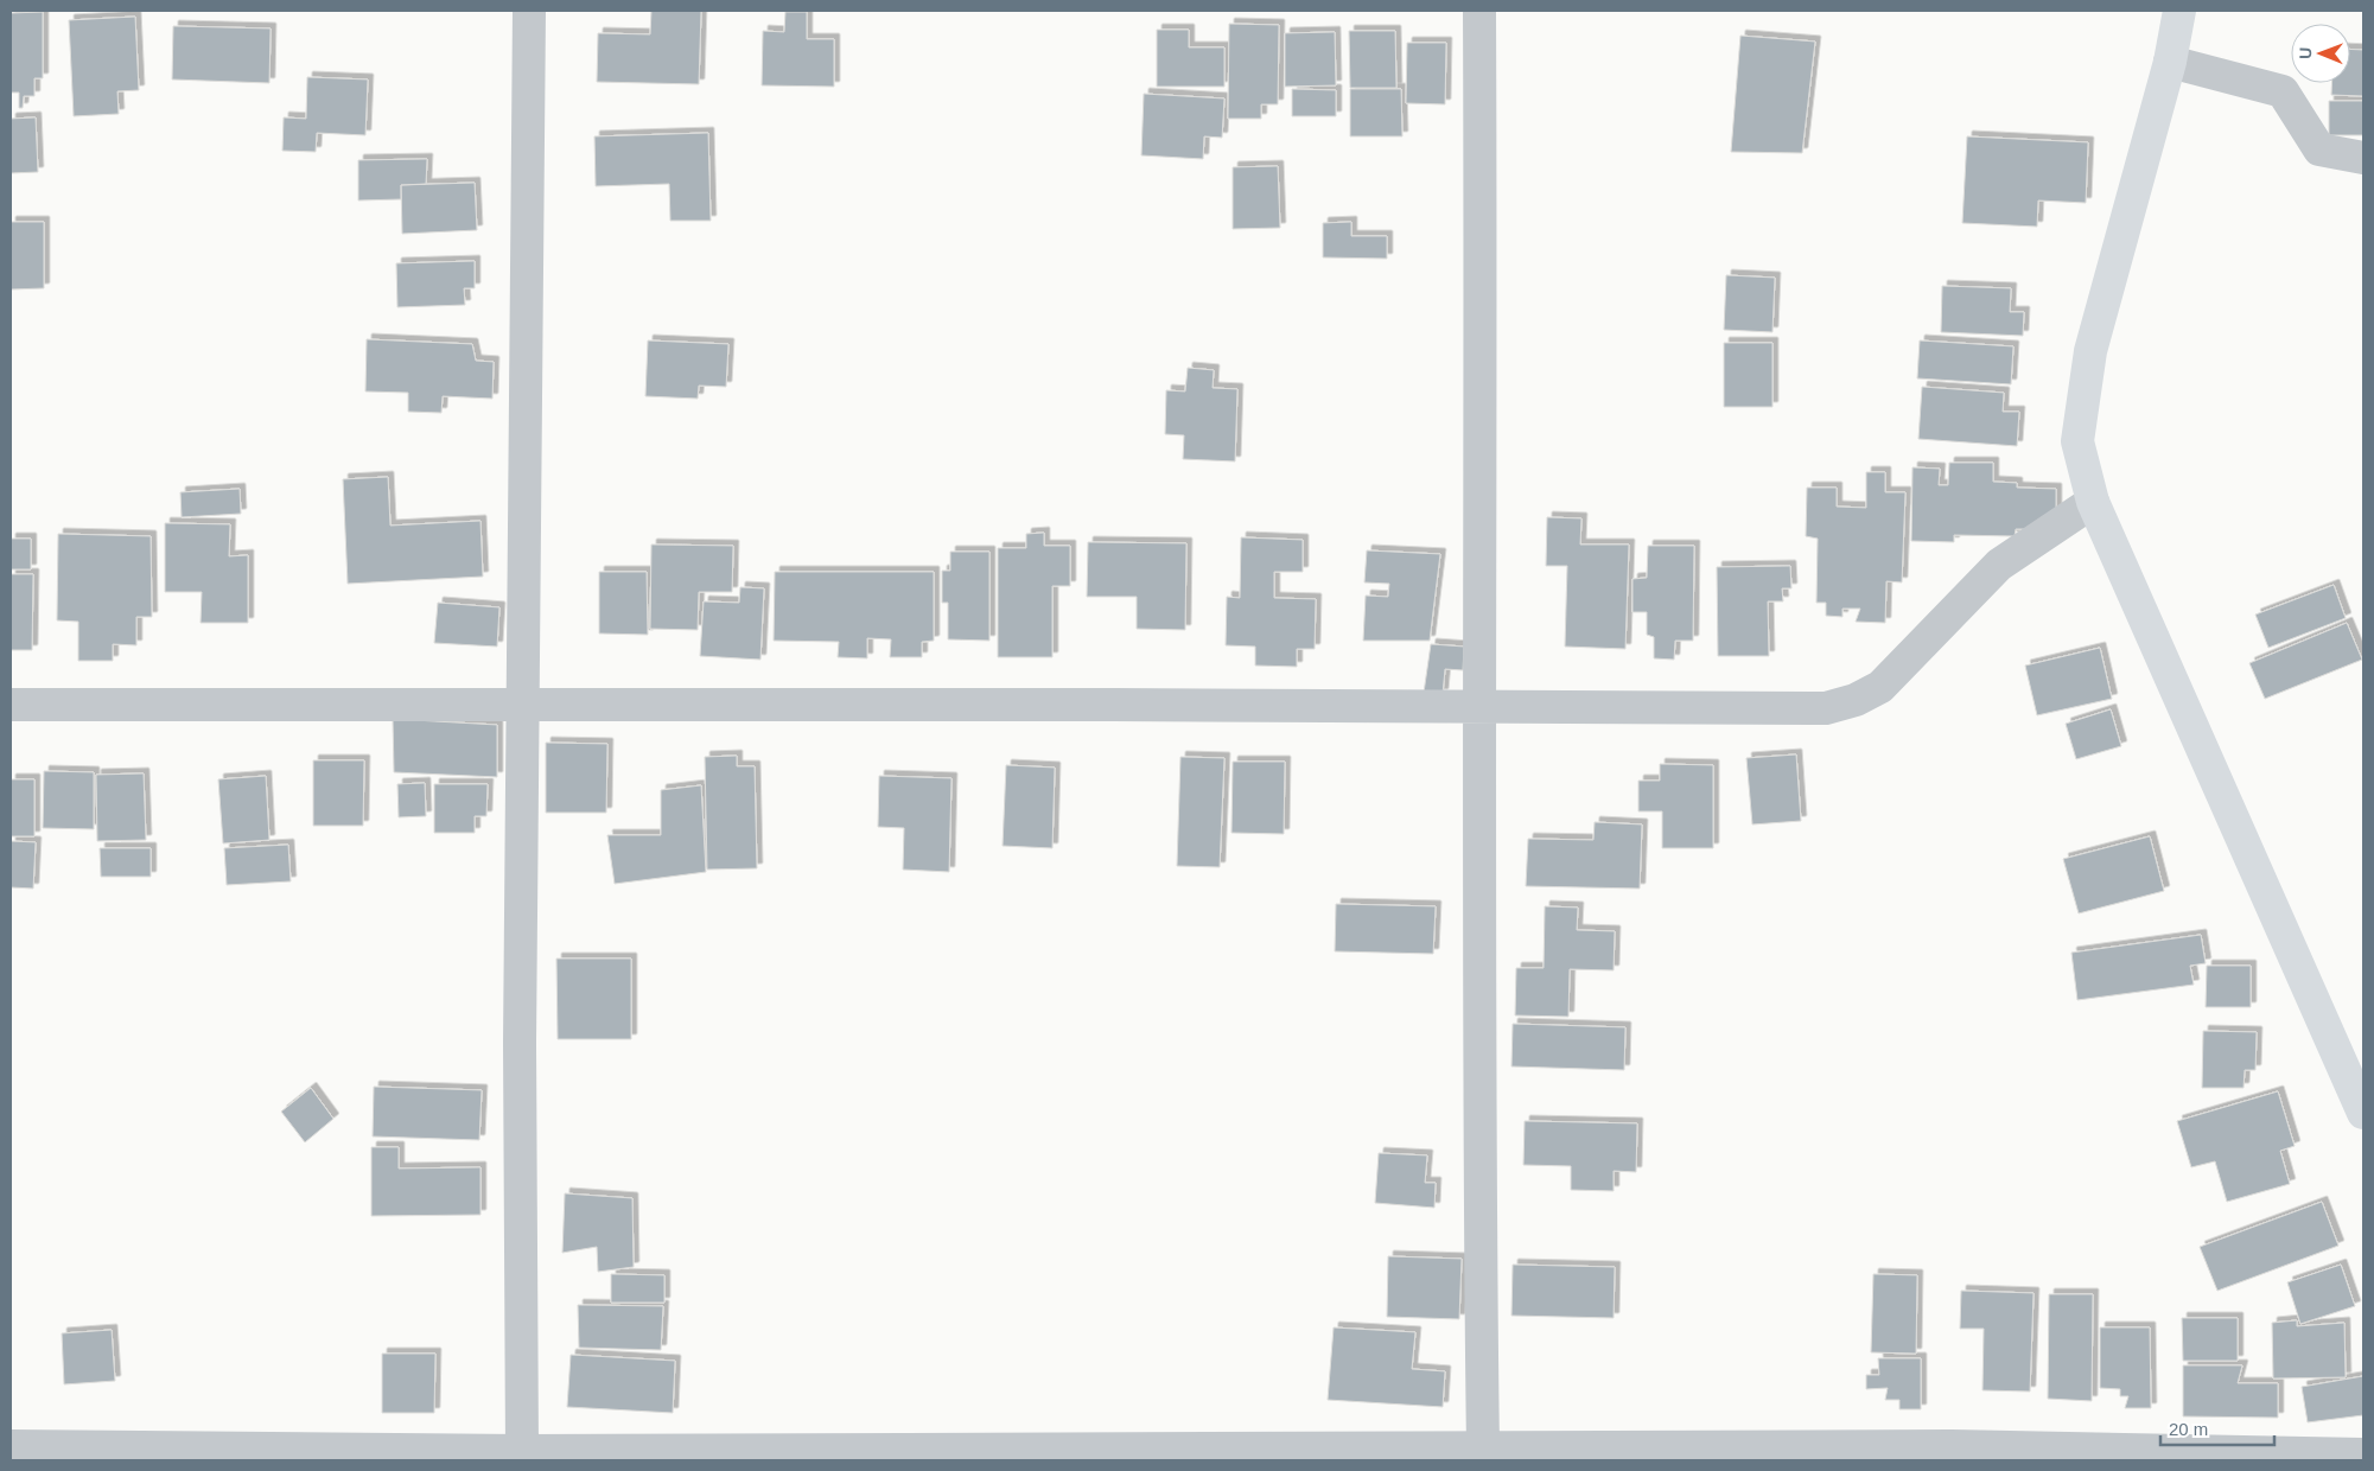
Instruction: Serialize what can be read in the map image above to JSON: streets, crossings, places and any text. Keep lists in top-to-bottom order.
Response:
{
  "scale_bar": "20 m",
  "north": "left"
}
